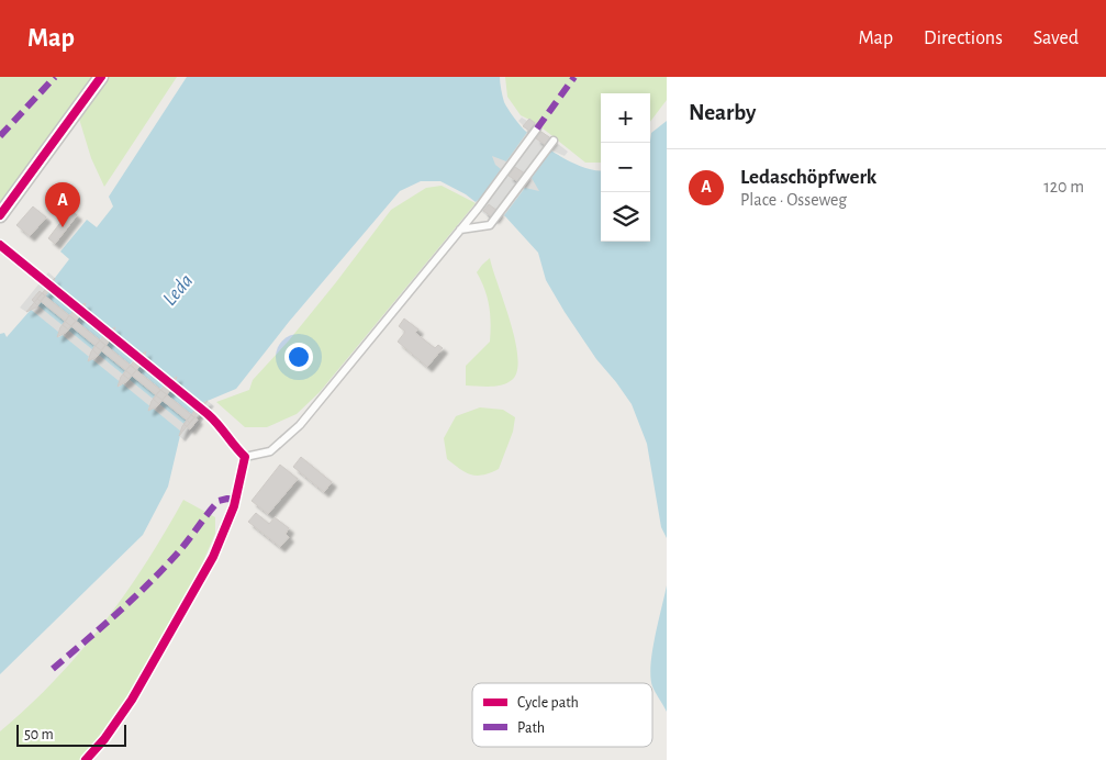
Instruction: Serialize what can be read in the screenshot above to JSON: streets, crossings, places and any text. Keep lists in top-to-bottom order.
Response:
{
  "water": ["Leda"],
  "legend": ["Cycle path", "Path"],
  "scale_bar": "50 m",
  "page": {
    "header": "Map",
    "nav": ["Map", "Directions", "Saved"],
    "heading": "Nearby",
    "map_buttons": ["+", "−"],
    "list": [
      {
        "mark": "A",
        "name": "Ledaschöpfwerk",
        "note": "Place · Osseweg",
        "value": "120 m"
      }
    ],
    "pins": "A",
    "scale": "50 m"
  }
}
